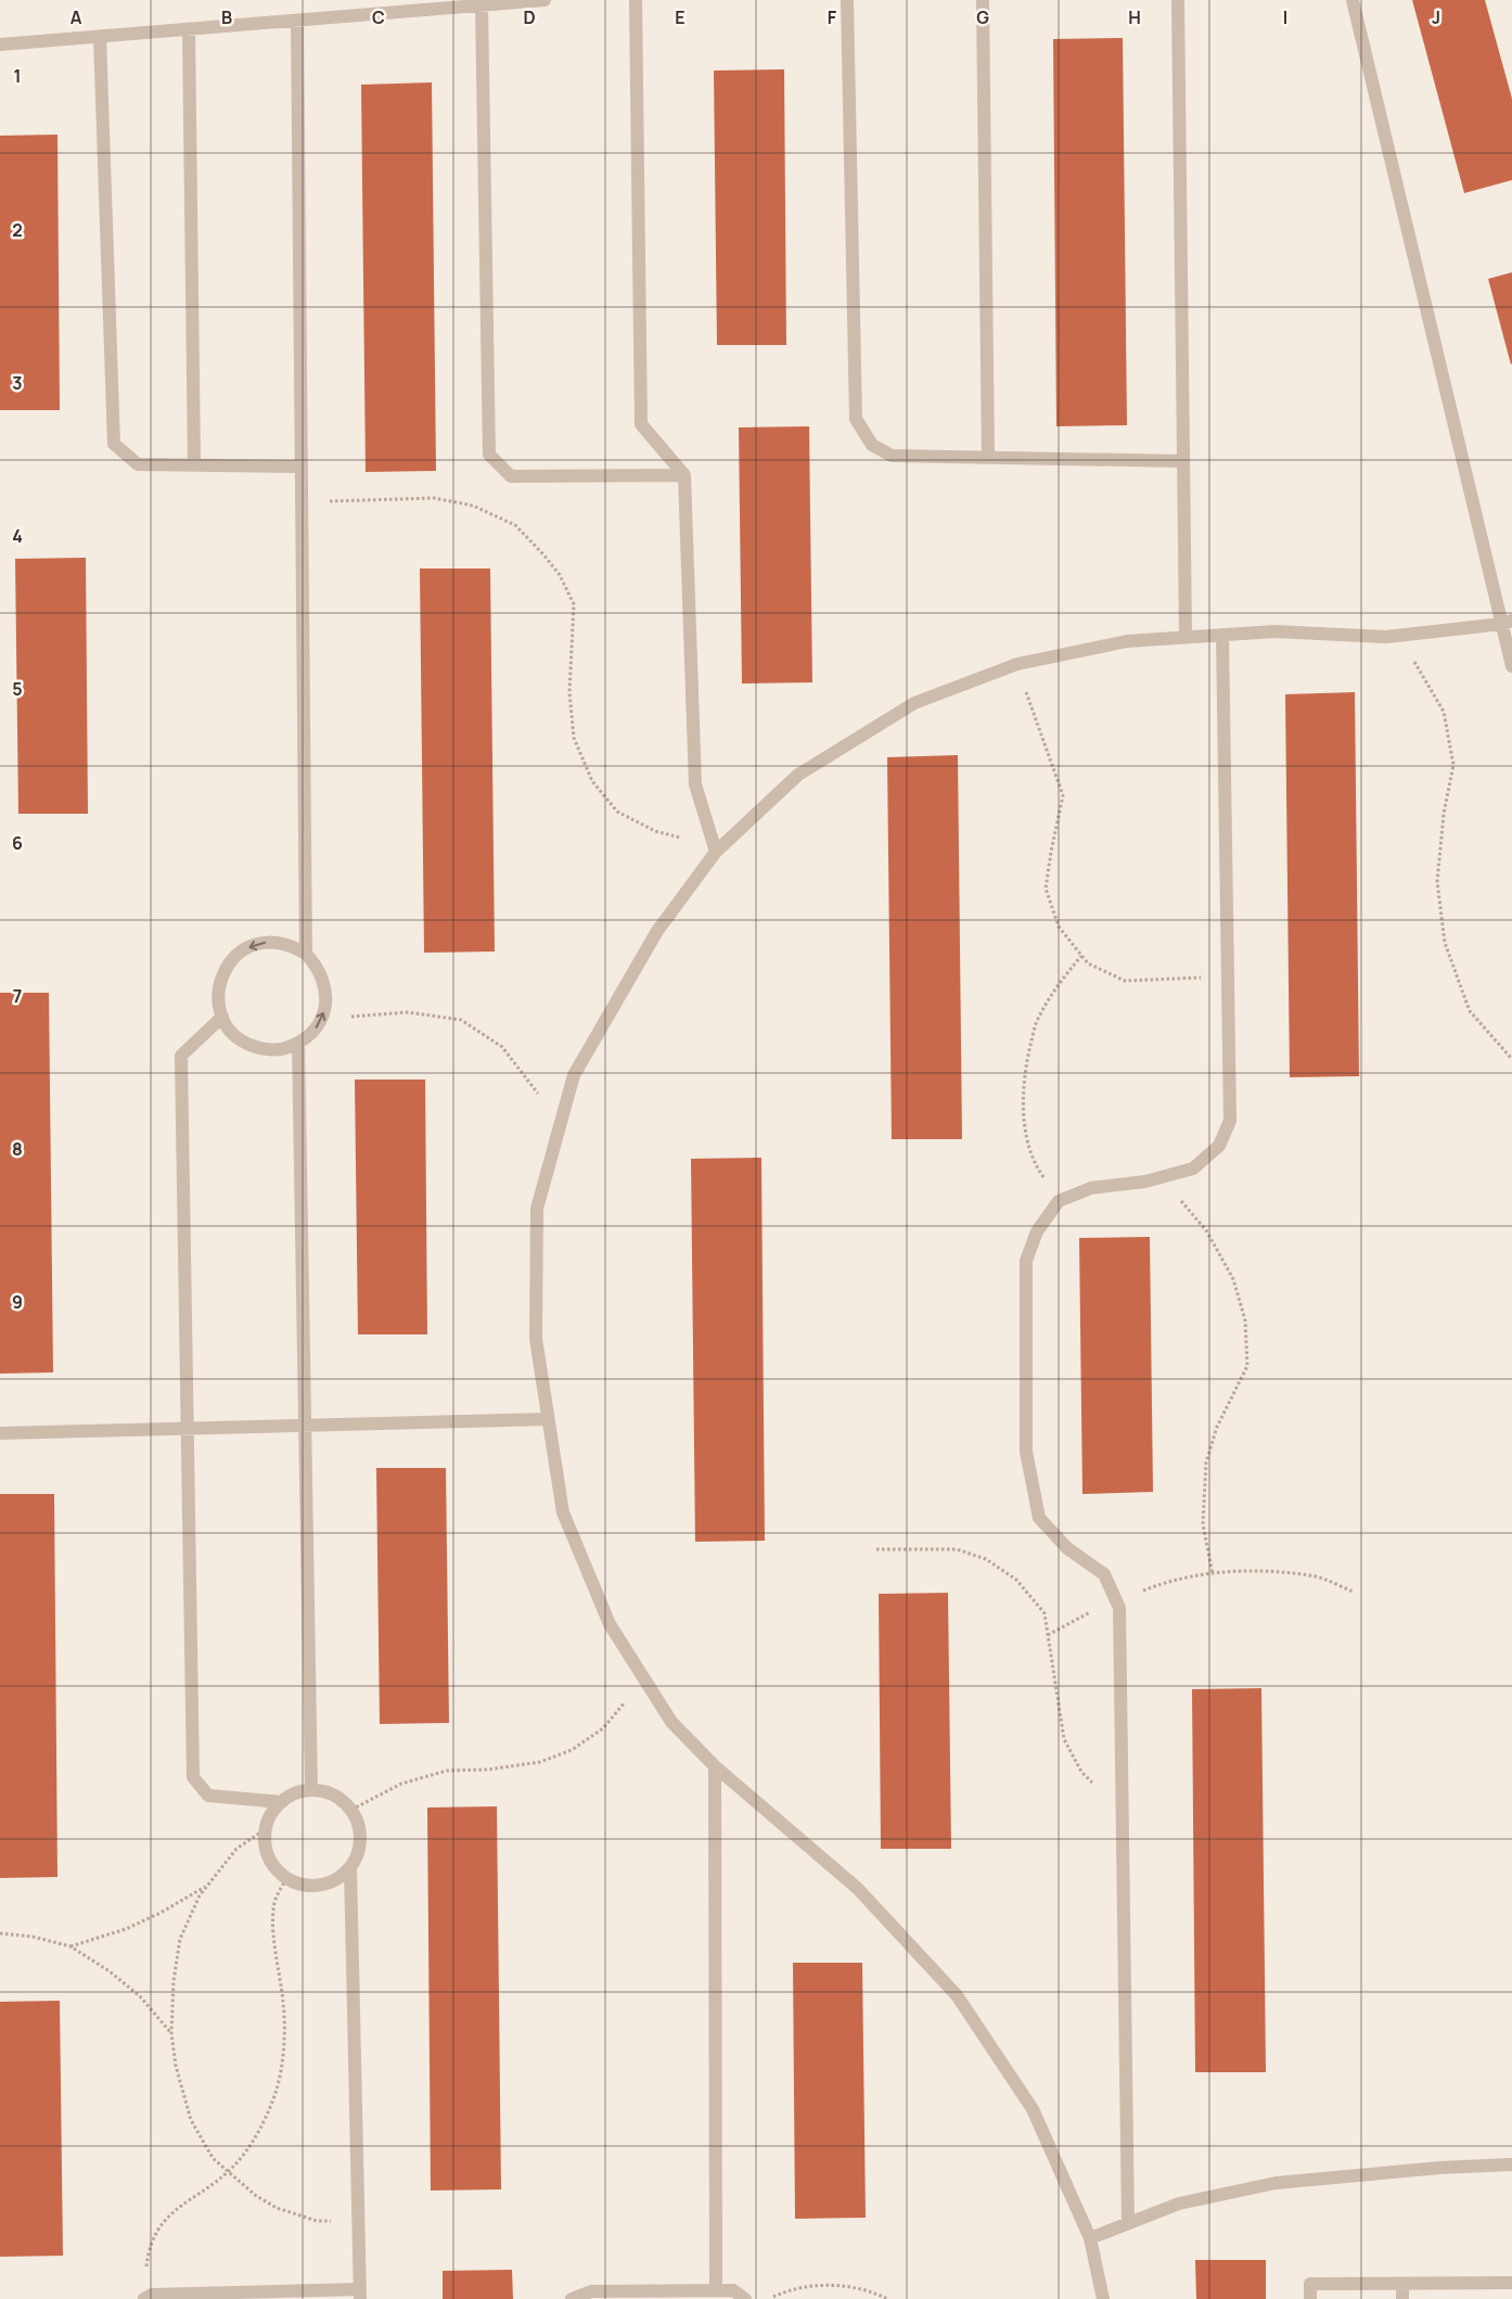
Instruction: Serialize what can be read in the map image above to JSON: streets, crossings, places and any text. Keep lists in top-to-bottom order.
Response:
{
  "grid": {
    "columns": [
      "A",
      "B",
      "C",
      "D",
      "E",
      "F",
      "G",
      "H",
      "I",
      "J"
    ],
    "rows": [
      "1",
      "2",
      "3",
      "4",
      "5",
      "6",
      "7",
      "8",
      "9"
    ]
  }
}
